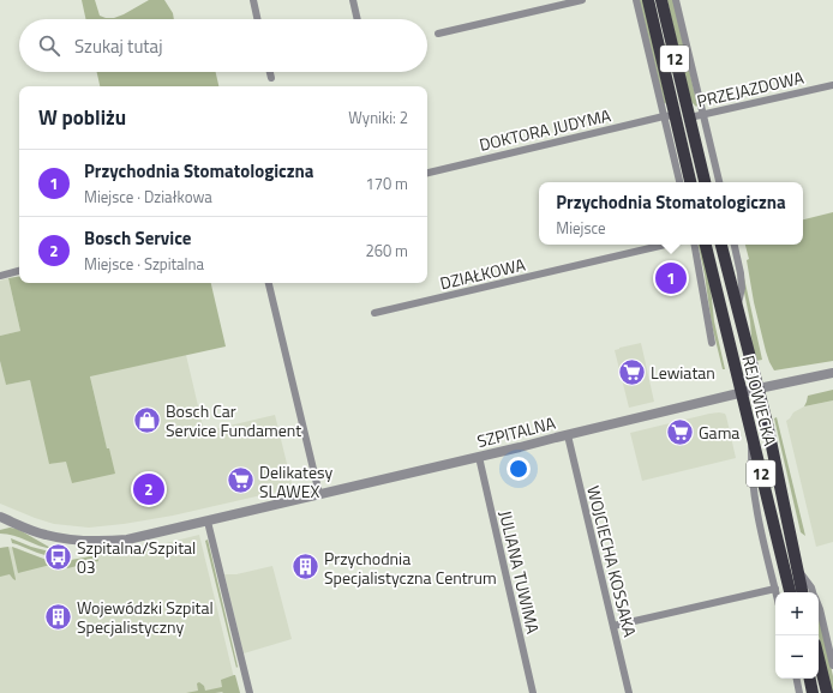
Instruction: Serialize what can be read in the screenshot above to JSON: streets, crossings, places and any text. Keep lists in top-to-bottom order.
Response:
{
  "streets": {
    "highway": ["12", "REJOWIECKA"],
    "street": [
      "PRZEJAZDOWA",
      "DOKTORA JUDYMA",
      "DZIAŁKOWA",
      "SZPITALNA",
      "WOJCIECHA KOSSAKA",
      "JULIANA TUWIMA"
    ]
  },
  "crossings": [
    ["12", "PRZEJAZDOWA"],
    ["12", "DOKTORA JUDYMA"],
    ["PRZEJAZDOWA", "DOKTORA JUDYMA"],
    ["REJOWIECKA", "SZPITALNA"],
    ["SZPITALNA", "WOJCIECHA KOSSAKA"],
    ["SZPITALNA", "JULIANA TUWIMA"]
  ],
  "places": {
    "supermarket": ["Lewiatan", "Gama", "Delikatesy SLAWEX"],
    "shop": ["Bosch Car Service Fundament"],
    "bus stop": ["Szpitalna/Szpital 03"],
    "building": ["Przychodnia Specjalistyczna Centrum", "Wojewódzki Szpital Specjalistyczny"]
  },
  "page": {
    "search": "Szukaj tutaj",
    "heading": ["W pobliżu", "Wyniki: 2"],
    "list": [
      {
        "mark": "1",
        "name": "Przychodnia Stomatologiczna",
        "note": "Miejsce · Działkowa",
        "value": "170 m"
      },
      {
        "mark": "2",
        "name": "Bosch Service",
        "note": "Miejsce · Szpitalna",
        "value": "260 m"
      }
    ],
    "popup": ["Przychodnia Stomatologiczna", "Miejsce"],
    "pins": ["1", "2"],
    "map_buttons": ["+", "−"]
  }
}
